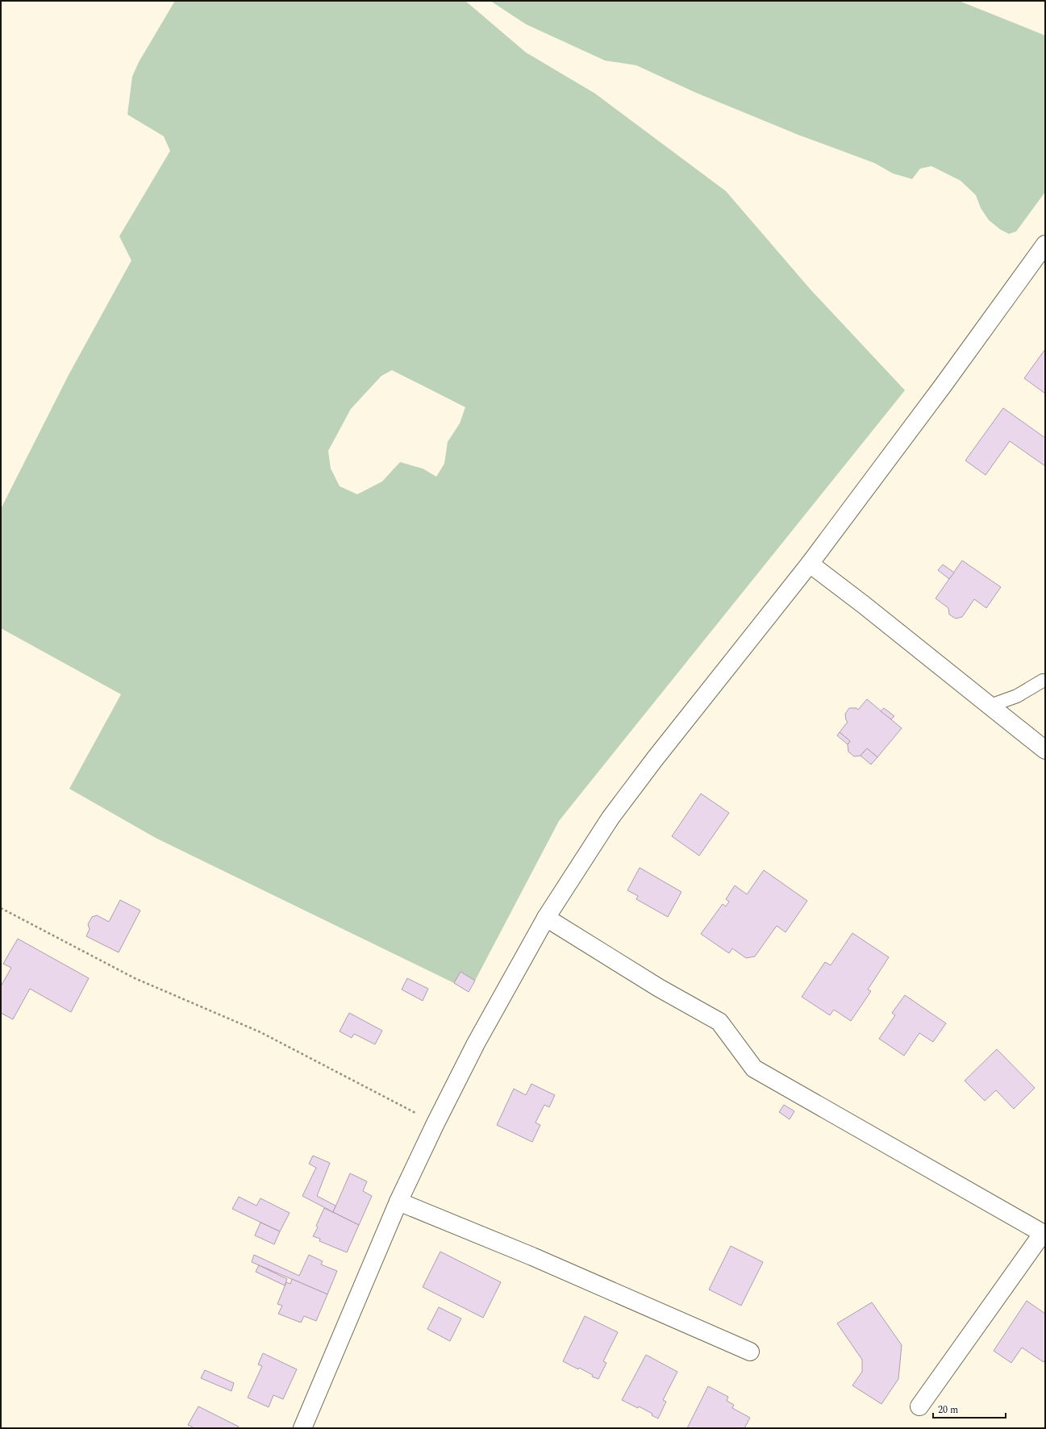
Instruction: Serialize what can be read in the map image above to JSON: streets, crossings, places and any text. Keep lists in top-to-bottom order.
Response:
{
  "scale_bar": "20 m"
}
